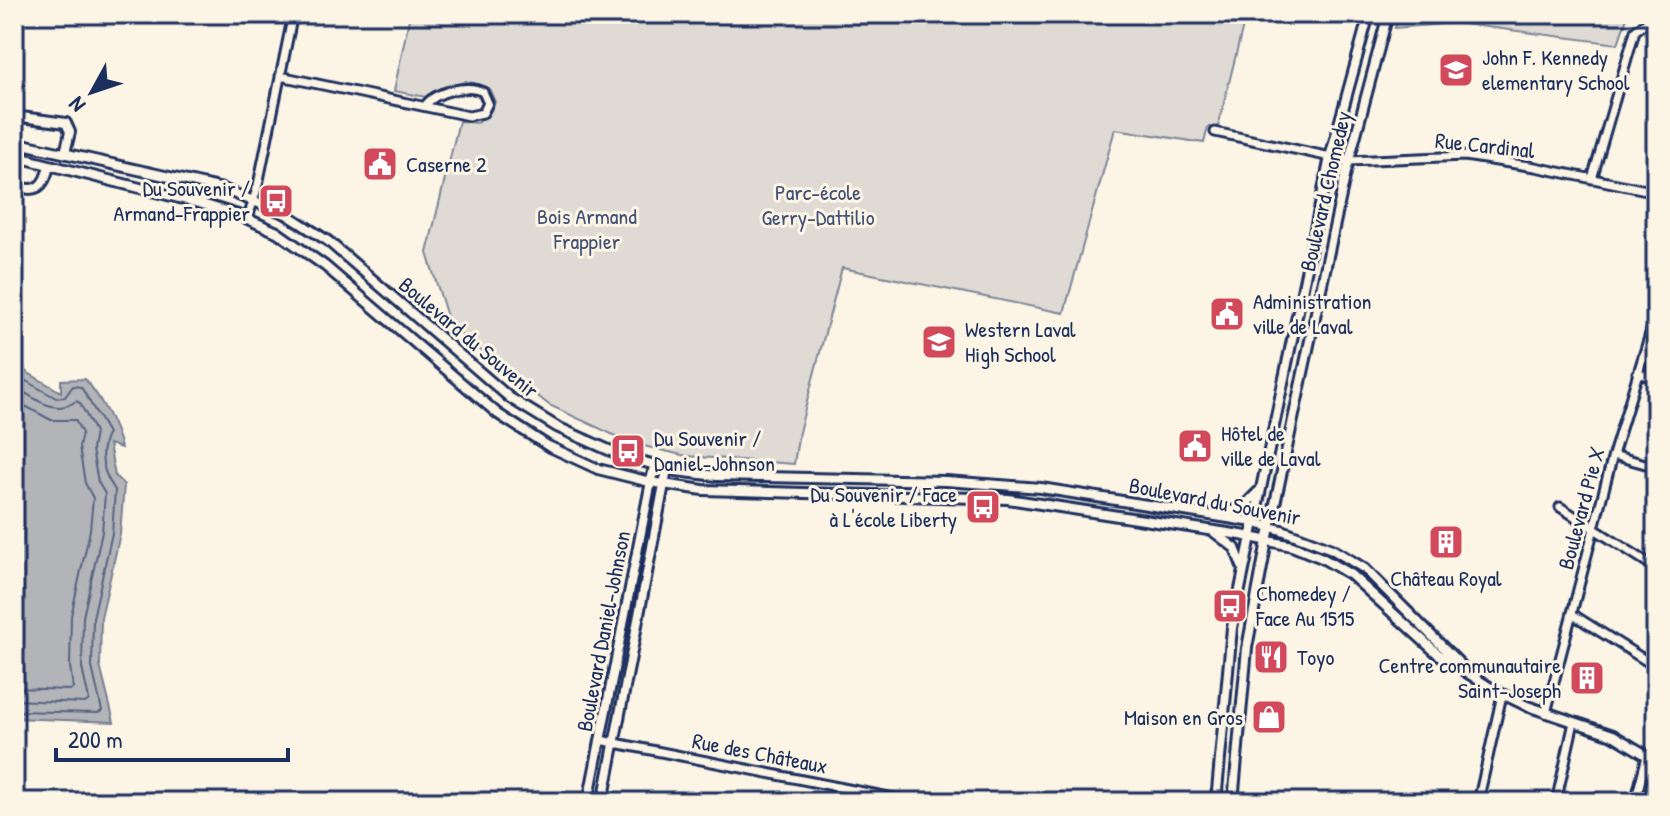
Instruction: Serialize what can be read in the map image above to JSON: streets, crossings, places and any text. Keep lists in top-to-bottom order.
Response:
{
  "streets": {
    "street": [
      "Rue Cardinal",
      "Boulevard Chomedey",
      "Boulevard du Souvenir",
      "Boulevard Pie X",
      "Boulevard Daniel-Johnson",
      "Rue des Châteaux"
    ]
  },
  "crossings": [
    ["Rue Cardinal", "Boulevard Chomedey"],
    ["Boulevard Chomedey", "Boulevard du Souvenir"],
    ["Boulevard du Souvenir", "Boulevard Daniel-Johnson"],
    ["Boulevard Daniel-Johnson", "Rue des Châteaux"]
  ],
  "parks": ["Parc-école Gerry-Dattilio", "Bois Armand Frappier"],
  "places": {
    "school or university": ["John F. Kennedy elementary School", "Western Laval High School"],
    "public building": ["Caserne 2", "Administration ville de Laval", "Hôtel de ville de Laval"],
    "bus stop": [
      "Du Souvenir / Armand-Frappier",
      "Du Souvenir / Daniel-Johnson",
      "Du Souvenir / Face à L'école Liberty",
      "Chomedey / Face Au 1515"
    ],
    "building": ["Château Royal", "Centre communautaire Saint-Joseph"],
    "restaurant": ["Toyo"],
    "shop": ["Maison en Gros"]
  },
  "scale_bar": "200 m",
  "north": "bottom left"
}
